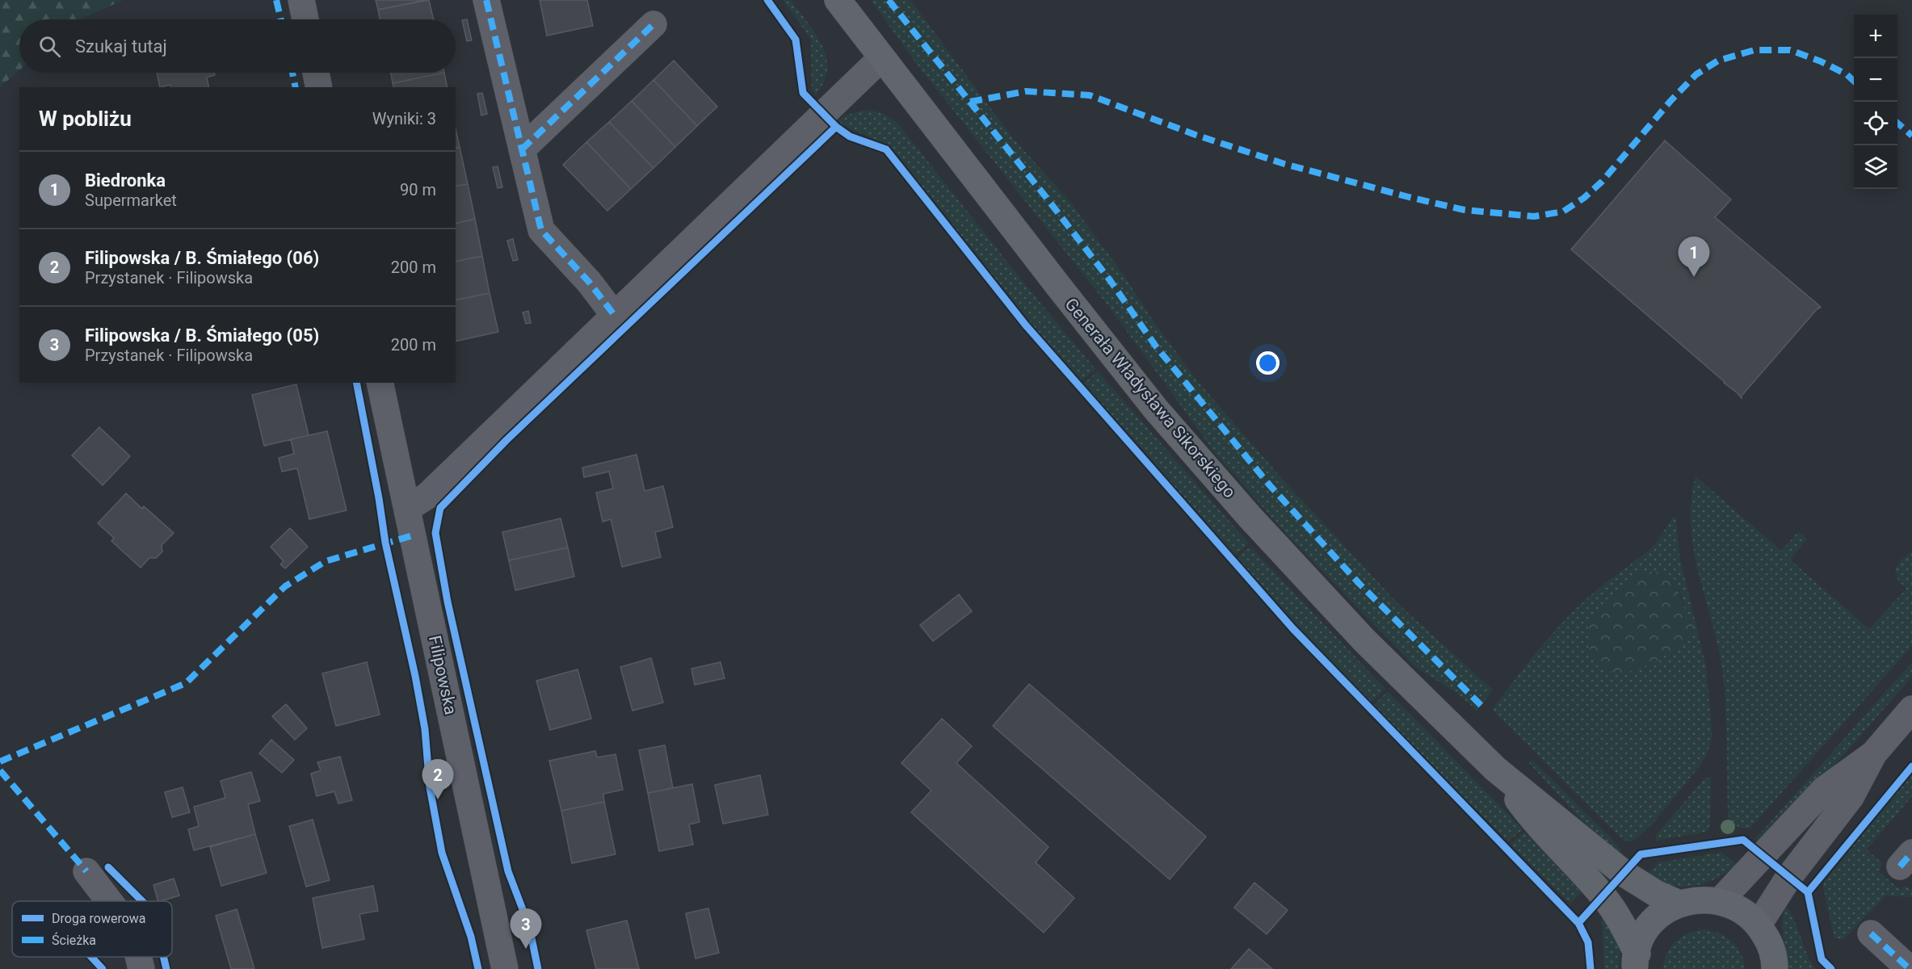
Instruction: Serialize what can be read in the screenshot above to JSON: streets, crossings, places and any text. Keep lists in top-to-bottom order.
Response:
{
  "streets": {
    "main road": ["Generała Władysława Sikorskiego"],
    "street": ["Filipowska"]
  },
  "legend": ["Droga rowerowa", "Ścieżka"],
  "page": {
    "map_buttons": ["+", "−"],
    "search": "Szukaj tutaj",
    "heading": ["W pobliżu", "Wyniki: 3"],
    "list": [
      {
        "mark": "1",
        "name": "Biedronka",
        "note": "Supermarket",
        "value": "90 m"
      },
      {
        "mark": "2",
        "name": "Filipowska / B. Śmiałego (06)",
        "note": "Przystanek · Filipowska",
        "value": "200 m"
      },
      {
        "mark": "3",
        "name": "Filipowska / B. Śmiałego (05)",
        "note": "Przystanek · Filipowska",
        "value": "200 m"
      }
    ],
    "pins": ["1", "2", "3"]
  }
}
